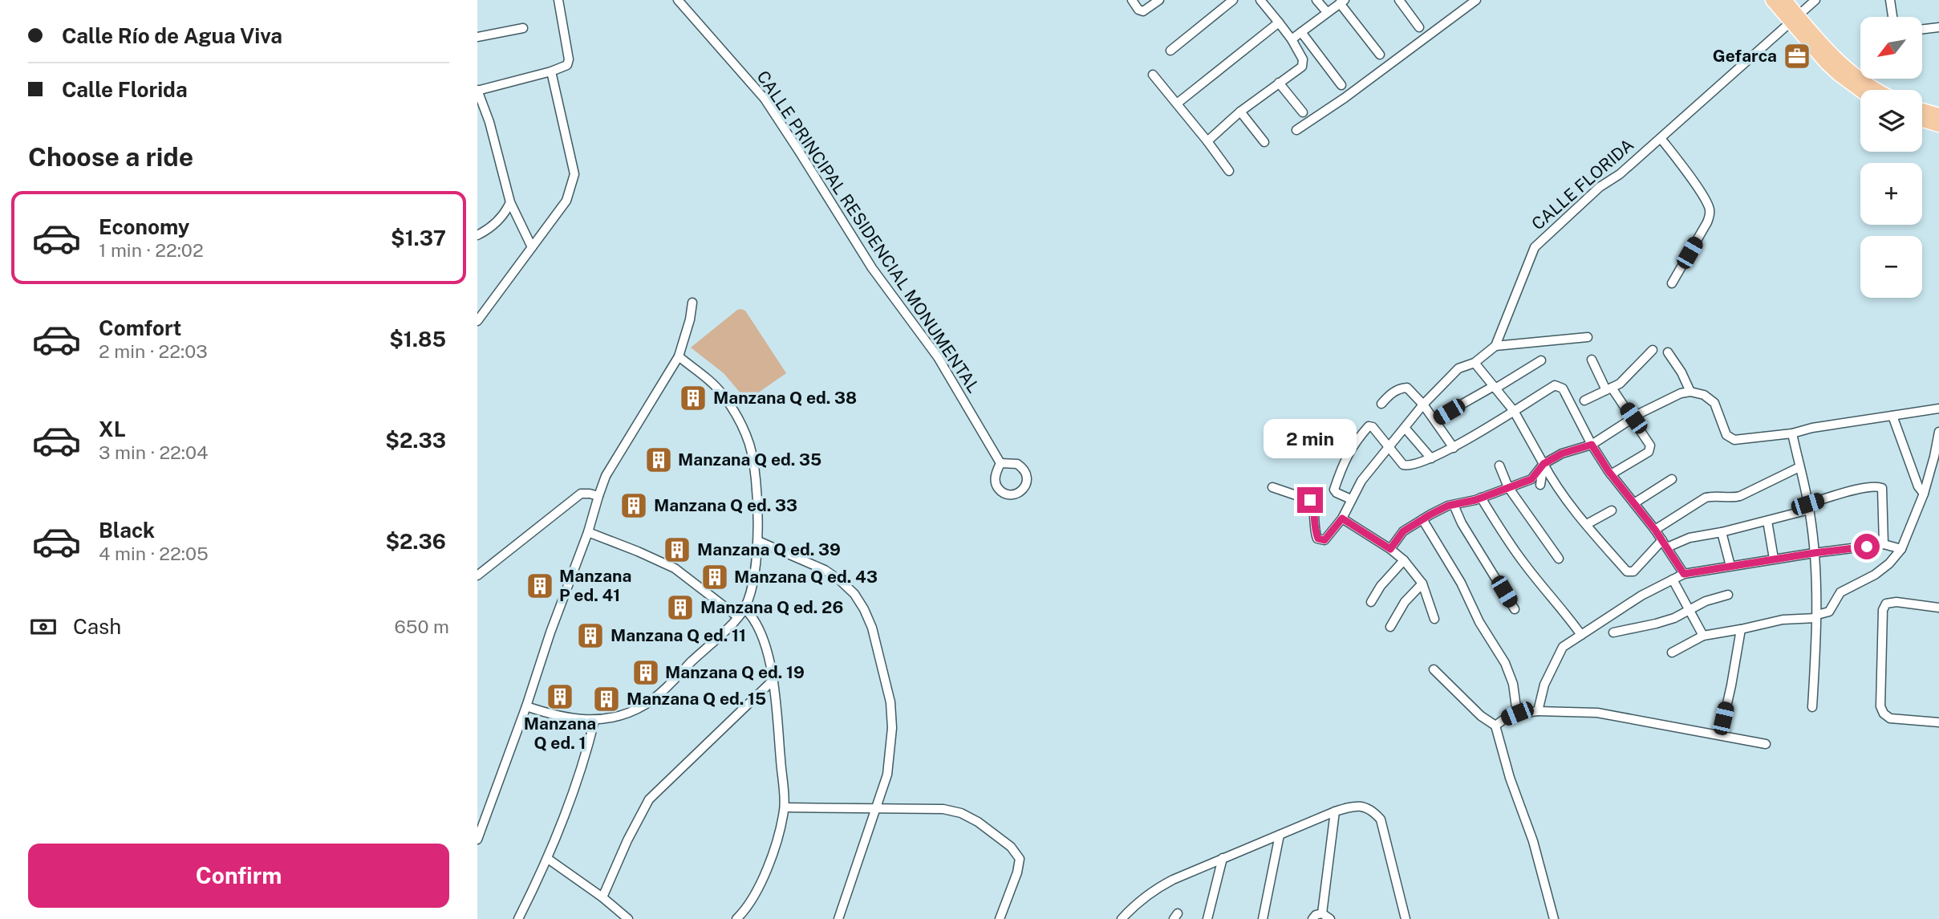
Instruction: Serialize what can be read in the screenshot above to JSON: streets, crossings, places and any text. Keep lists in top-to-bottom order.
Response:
{
  "streets": {
    "street": ["CALLE FLORIDA", "CALLE PRINCIPAL RESIDENCIAL MONUMENTAL"]
  },
  "places": {
    "office": ["Gefarca"],
    "building": [
      "Manzana Q ed. 38",
      "Manzana Q ed. 35",
      "Manzana Q ed. 33",
      "Manzana Q ed. 39",
      "Manzana Q ed. 43",
      "Manzana P ed. 41",
      "Manzana Q ed. 26",
      "Manzana Q ed. 11",
      "Manzana Q ed. 19",
      "Manzana Q ed. 1",
      "Manzana Q ed. 15"
    ]
  },
  "north": "bottom left",
  "page": {
    "banner": ["Calle Río de Agua Viva", "Calle Florida"],
    "map_buttons": ["+", "−"],
    "heading": "Choose a ride",
    "list": [
      {
        "name": "Economy",
        "note": "1 min · 22:02",
        "value": "$1.37"
      },
      {
        "name": "Comfort",
        "note": "2 min · 22:03",
        "value": "$1.85"
      },
      {
        "name": "XL",
        "note": "3 min · 22:04",
        "value": "$2.33"
      },
      {
        "name": "Black",
        "note": "4 min · 22:05",
        "value": "$2.36"
      }
    ],
    "bubble": "2 min",
    "pay": ["Cash", "650 m"],
    "buttons": "Confirm"
  }
}
